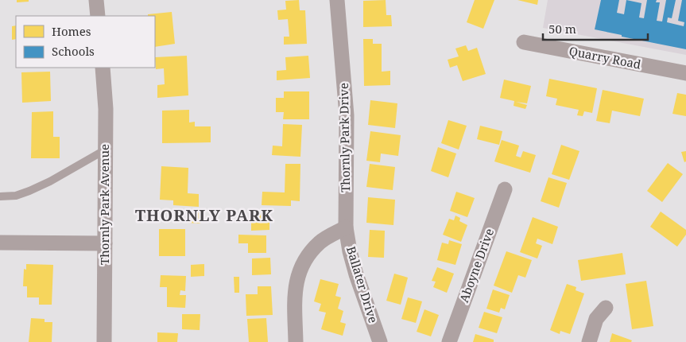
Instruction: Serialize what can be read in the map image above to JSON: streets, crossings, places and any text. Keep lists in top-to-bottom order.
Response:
{
  "streets": {
    "street": [
      "Quarry Road",
      "Thornly Park Drive",
      "Thornly Park Avenue",
      "Aboyne Drive",
      "Ballater Drive"
    ]
  },
  "crossings": [
    ["Thornly Park Drive", "Ballater Drive"]
  ],
  "districts": ["THORNLY PARK"],
  "legend": ["Homes", "Schools"],
  "scale_bar": "50 m"
}
